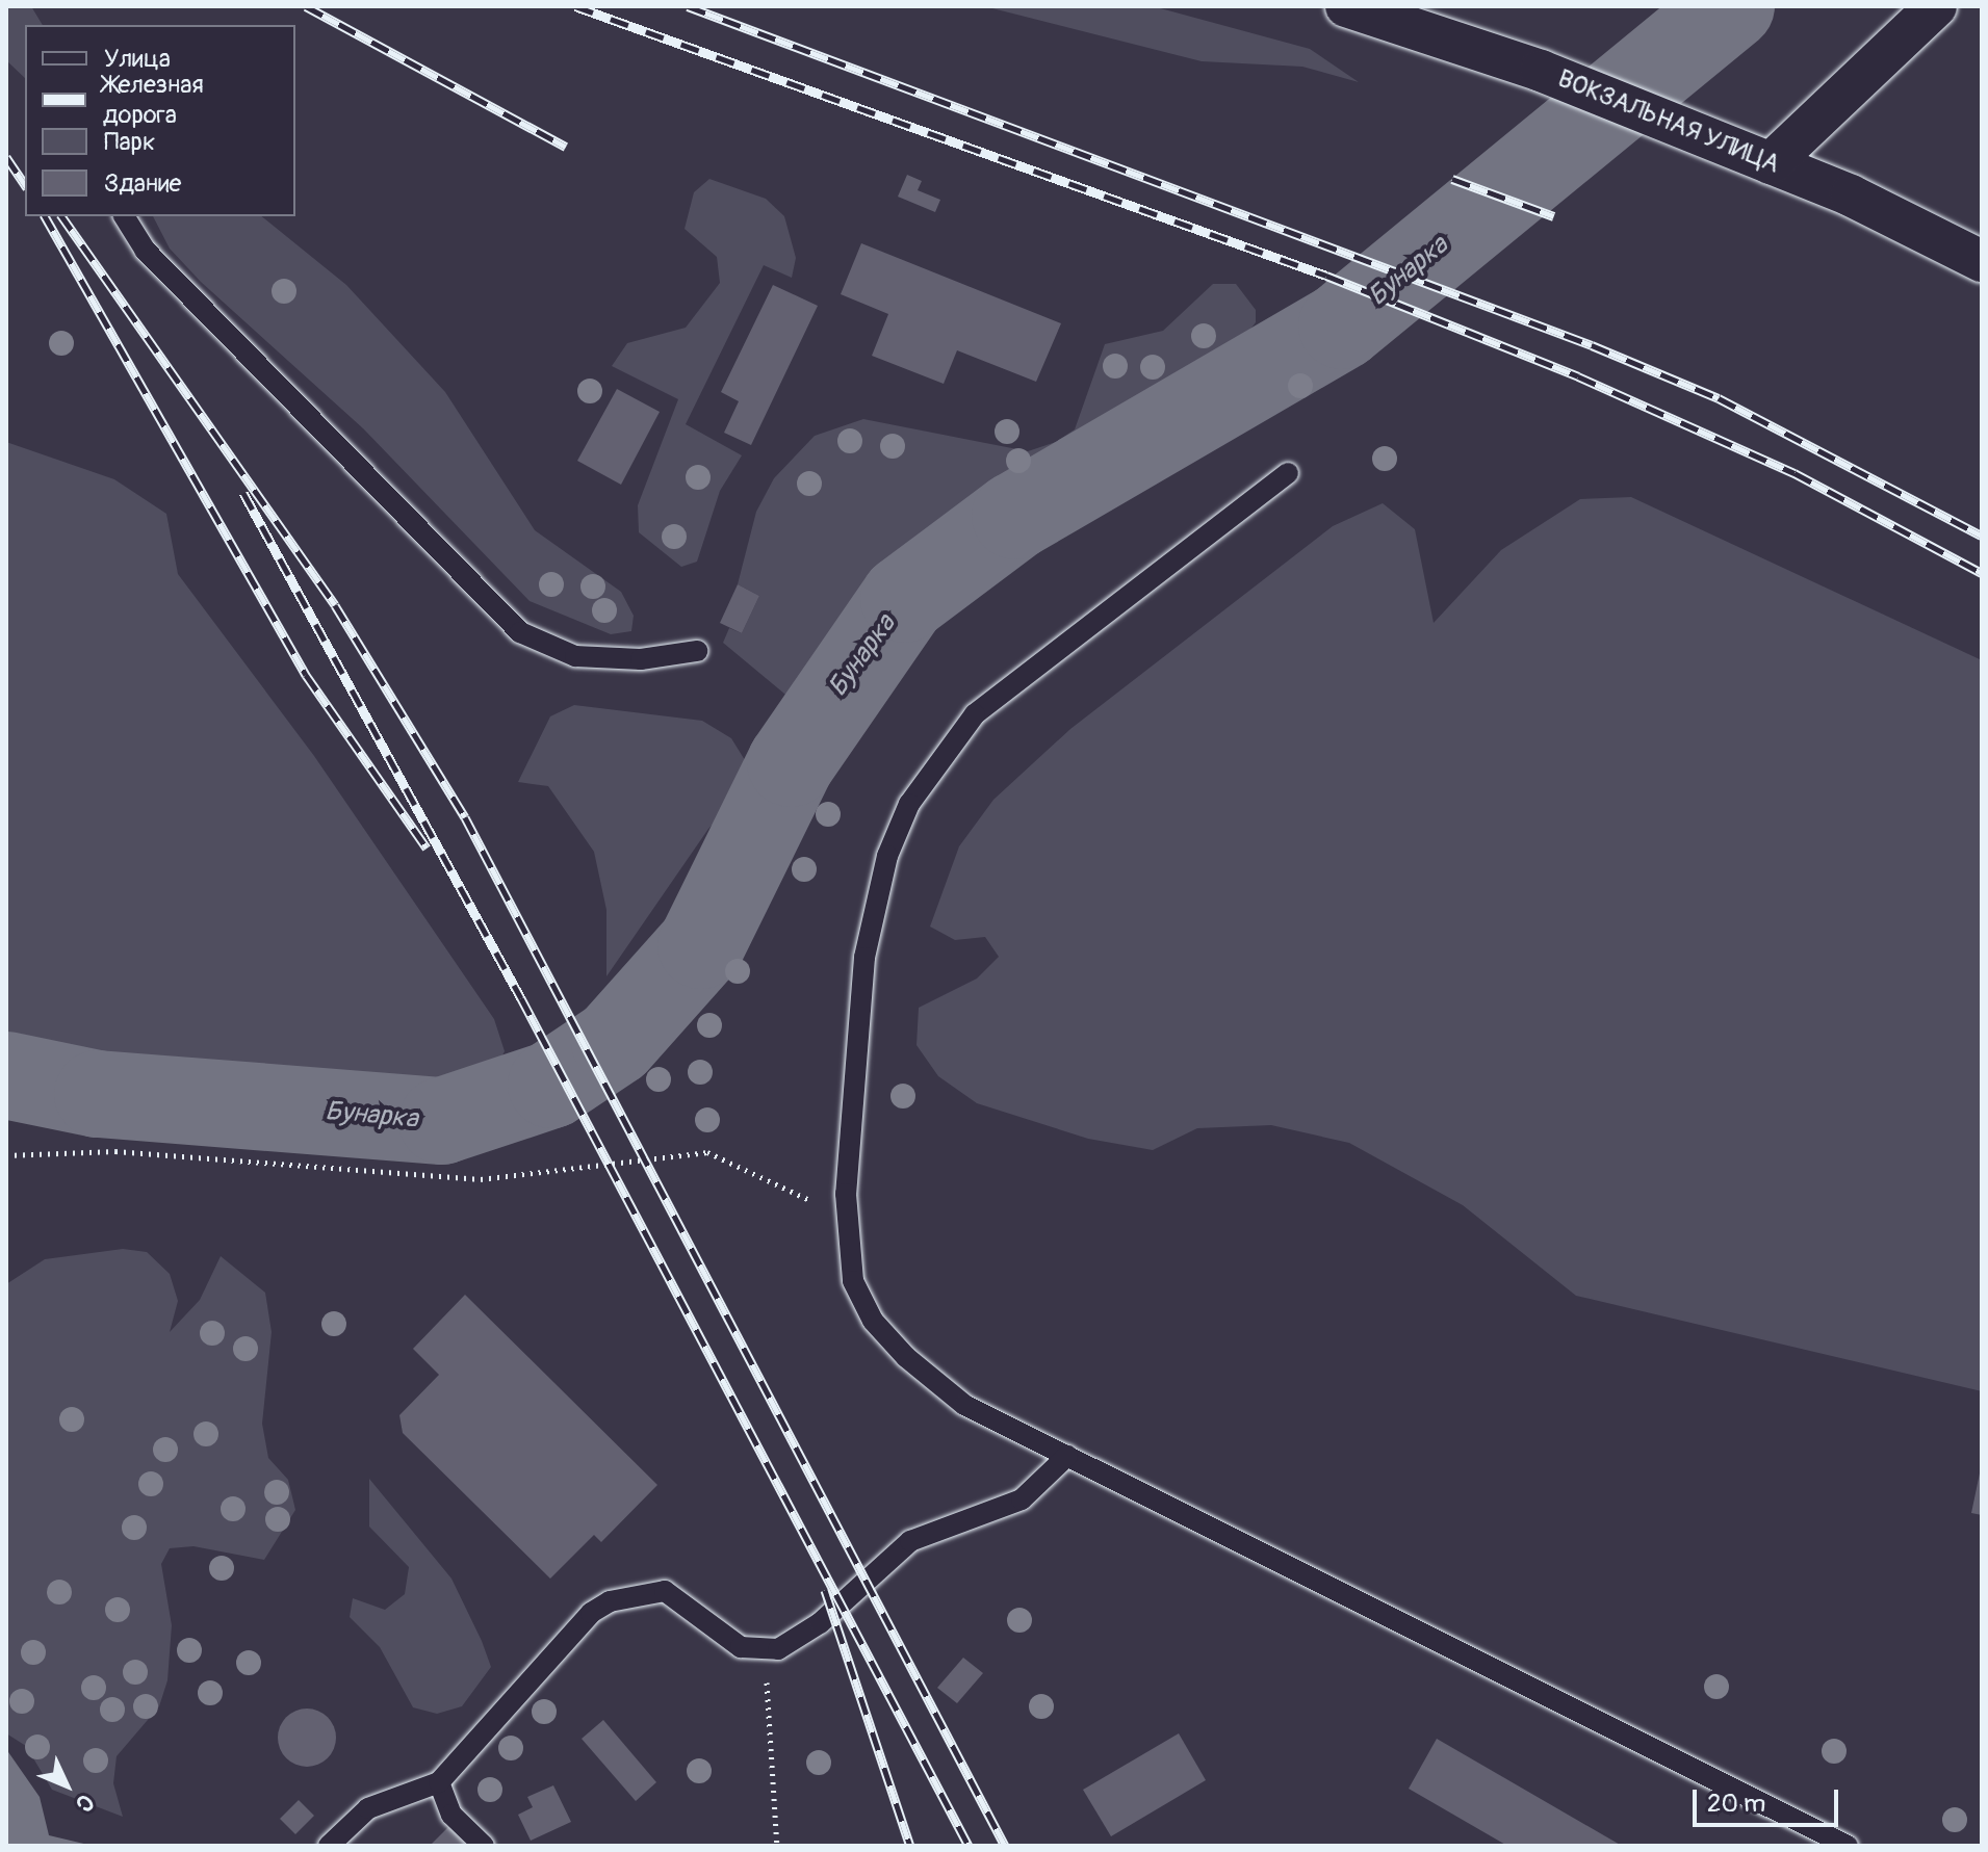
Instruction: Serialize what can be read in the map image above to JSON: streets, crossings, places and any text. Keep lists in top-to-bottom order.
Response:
{
  "streets": {
    "street": ["ВОКЗАЛЬНАЯ УЛИЦА"]
  },
  "water": ["Бунарка"],
  "legend": [
    "Улица",
    "Железная дорога",
    "Парк",
    "Здание"
  ],
  "scale_bar": "20 m",
  "north": "bottom right"
}
